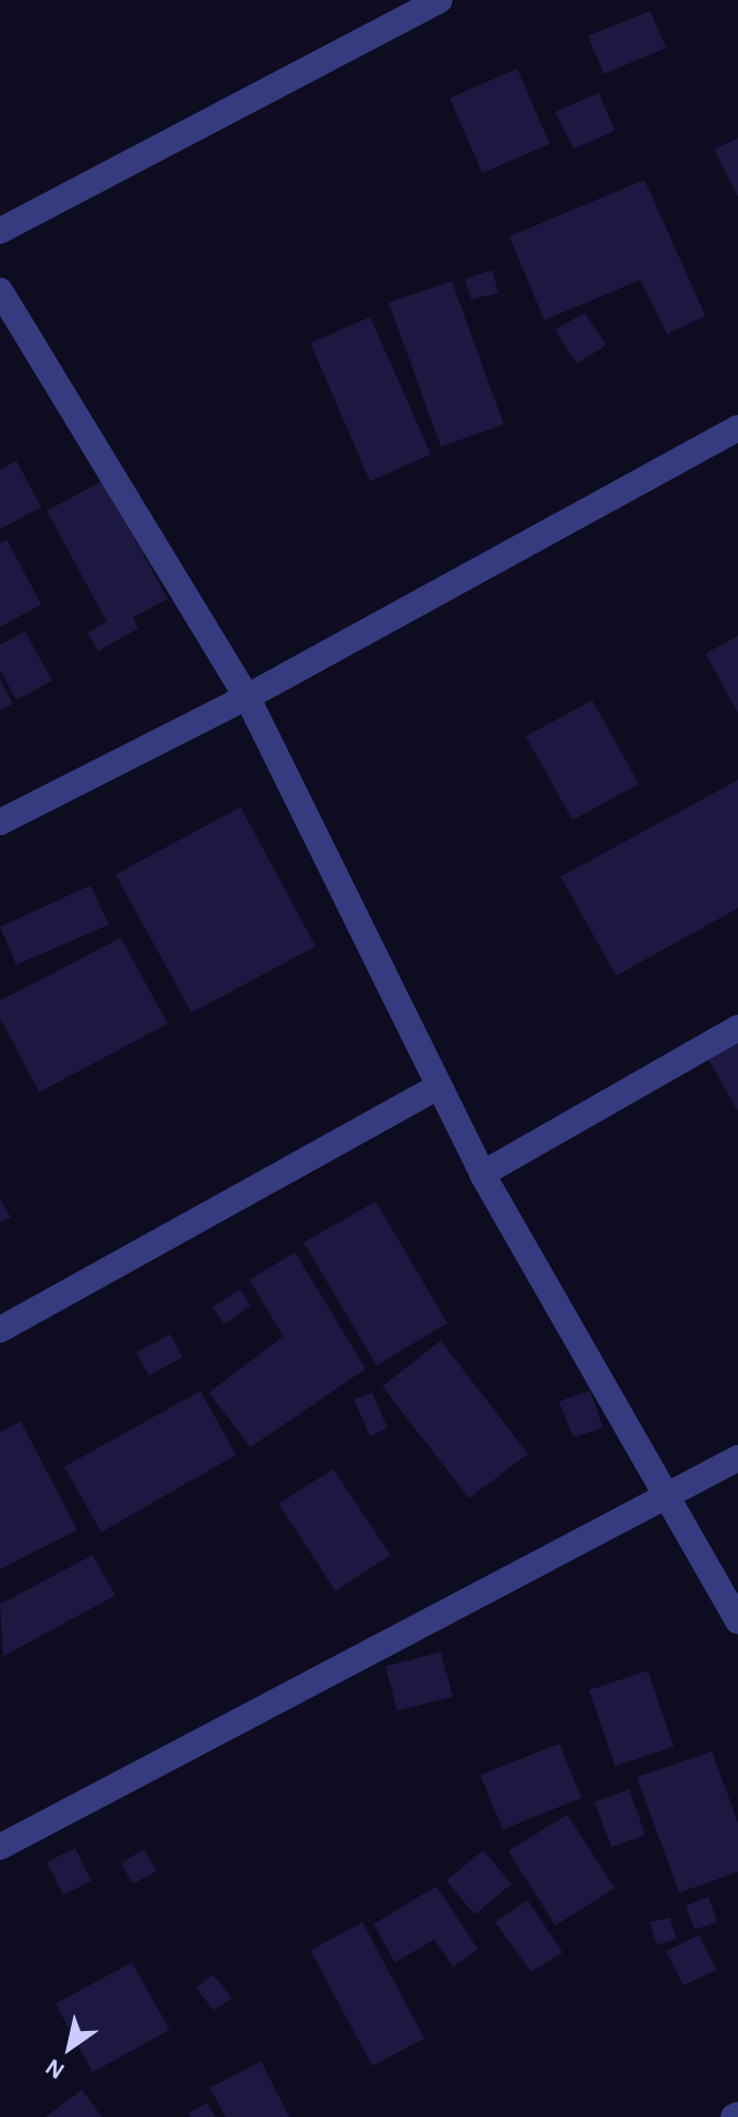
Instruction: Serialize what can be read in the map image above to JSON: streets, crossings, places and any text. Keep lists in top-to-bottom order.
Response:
{
  "north": "bottom left"
}
